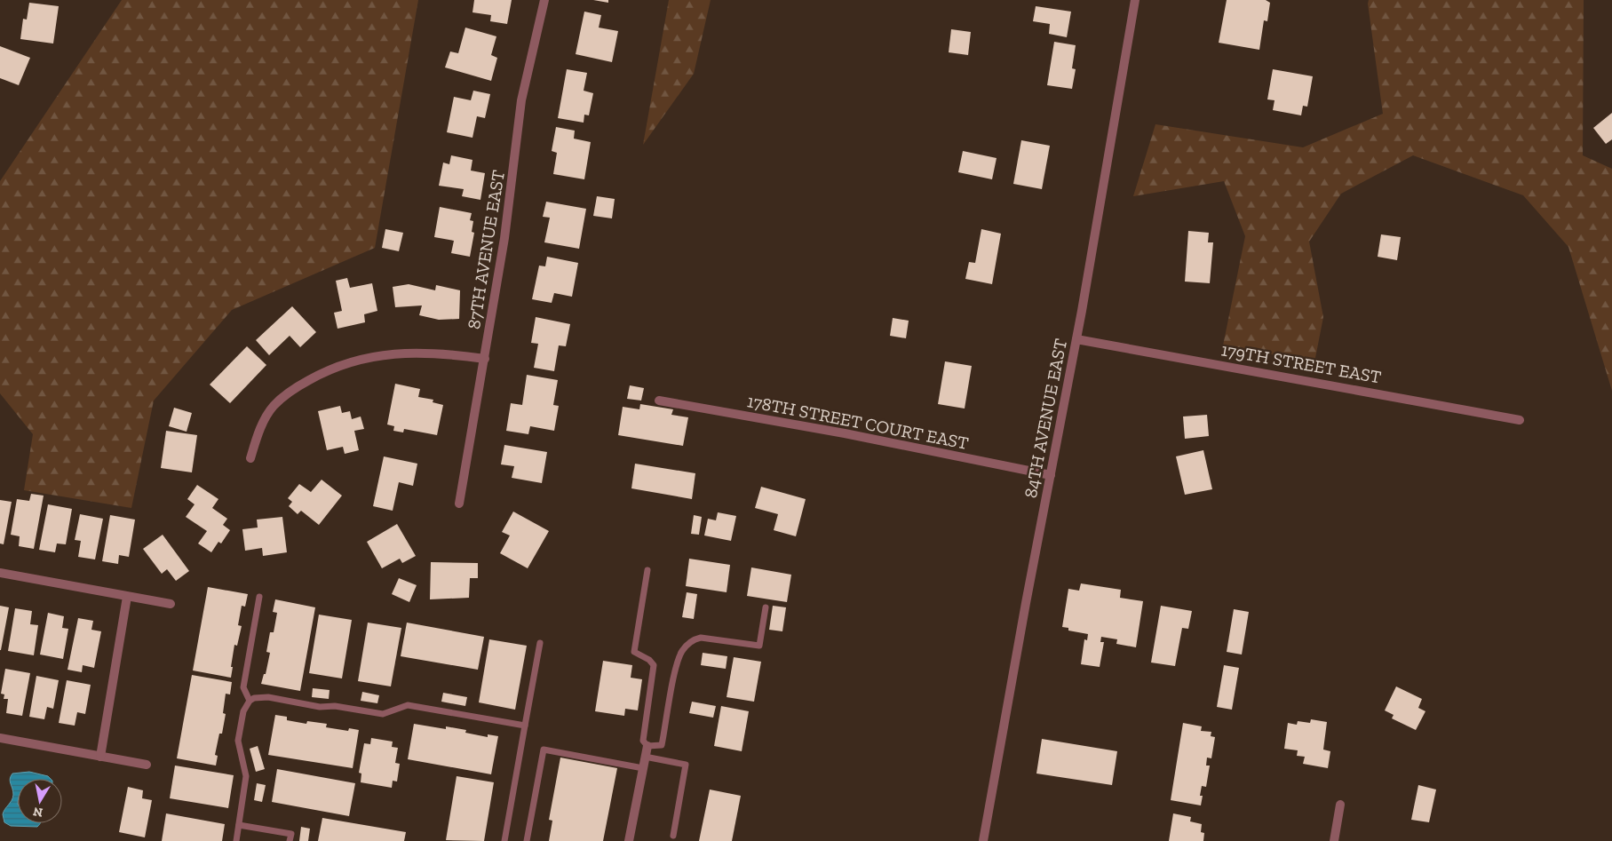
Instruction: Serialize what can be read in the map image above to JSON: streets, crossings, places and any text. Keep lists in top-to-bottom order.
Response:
{
  "streets": {
    "street": [
      "87TH AVENUE EAST",
      "179TH STREET EAST",
      "84TH AVENUE EAST",
      "178TH STREET COURT EAST"
    ]
  },
  "crossings": [
    ["179TH STREET EAST", "84TH AVENUE EAST"],
    ["84TH AVENUE EAST", "178TH STREET COURT EAST"]
  ],
  "north": "bottom"
}
